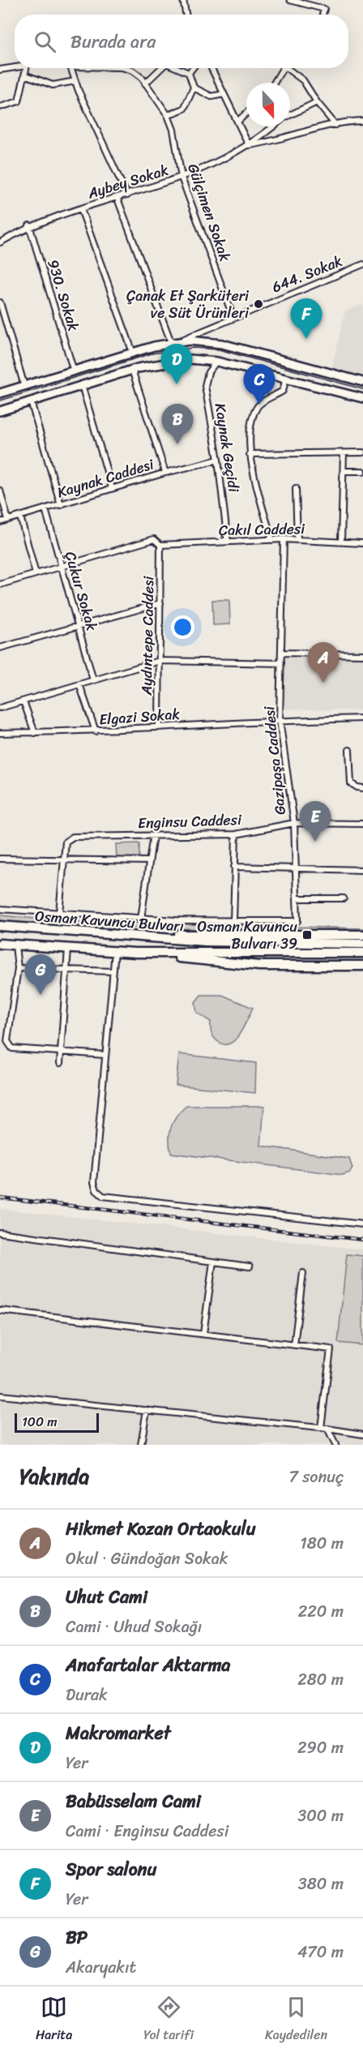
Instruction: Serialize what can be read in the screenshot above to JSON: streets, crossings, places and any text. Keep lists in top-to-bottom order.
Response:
{
  "streets": {
    "highway": ["Osman Kavuncu Bulvarı"],
    "street": [
      "Aybey Sokak",
      "Gülçimen Sokak",
      "644. Sokak",
      "930. Sokak",
      "Kaynak Geçidi",
      "Kaynak Caddesi",
      "Çakıl Caddesi",
      "Çukur Sokak",
      "Aydıntepe Caddesi",
      "Elgazi Sokak",
      "Gazipaşa Caddesi",
      "Enginsu Caddesi"
    ]
  },
  "crossings": [
    ["Aybey Sokak", "Gülçimen Sokak"],
    ["Aybey Sokak", "930. Sokak"],
    ["Gülçimen Sokak", "644. Sokak"],
    ["Kaynak Geçidi", "Kaynak Caddesi"],
    ["Kaynak Geçidi", "Çakıl Caddesi"],
    ["Kaynak Caddesi", "Çukur Sokak"],
    ["Çakıl Caddesi", "Çukur Sokak"],
    ["Çakıl Caddesi", "Aydıntepe Caddesi"],
    ["Çakıl Caddesi", "Gazipaşa Caddesi"],
    ["Aydıntepe Caddesi", "Elgazi Sokak"],
    ["Elgazi Sokak", "Gazipaşa Caddesi"],
    ["Gazipaşa Caddesi", "Enginsu Caddesi"]
  ],
  "places": {
    "other": ["Çanak Et Şarküteri ve Süt Ürünleri"],
    "transit": ["Osman Kavuncu Bulvarı 39"]
  },
  "scale_bar": "100 m",
  "north": "bottom",
  "page": {
    "search": "Burada ara",
    "pins": [
      "F",
      "D",
      "C",
      "B",
      "A",
      "E",
      "G"
    ],
    "scale": "100 m",
    "heading": ["Yakında", "7 sonuç"],
    "list": [
      {
        "mark": "A",
        "name": "Hikmet Kozan Ortaokulu",
        "note": "Okul · Gündoğan Sokak",
        "value": "180 m"
      },
      {
        "mark": "B",
        "name": "Uhut Cami",
        "note": "Cami · Uhud Sokağı",
        "value": "220 m"
      },
      {
        "mark": "C",
        "name": "Anafartalar Aktarma",
        "note": "Durak",
        "value": "280 m"
      },
      {
        "mark": "D",
        "name": "Makromarket",
        "note": "Yer",
        "value": "290 m"
      },
      {
        "mark": "E",
        "name": "Babüsselam Cami",
        "note": "Cami · Enginsu Caddesi",
        "value": "300 m"
      },
      {
        "mark": "F",
        "name": "Spor salonu",
        "note": "Yer",
        "value": "380 m"
      },
      {
        "mark": "G",
        "name": "BP",
        "note": "Akaryakıt",
        "value": "470 m"
      }
    ],
    "nav": ["Harita", "Yol tarifi", "Kaydedilen"]
  }
}
